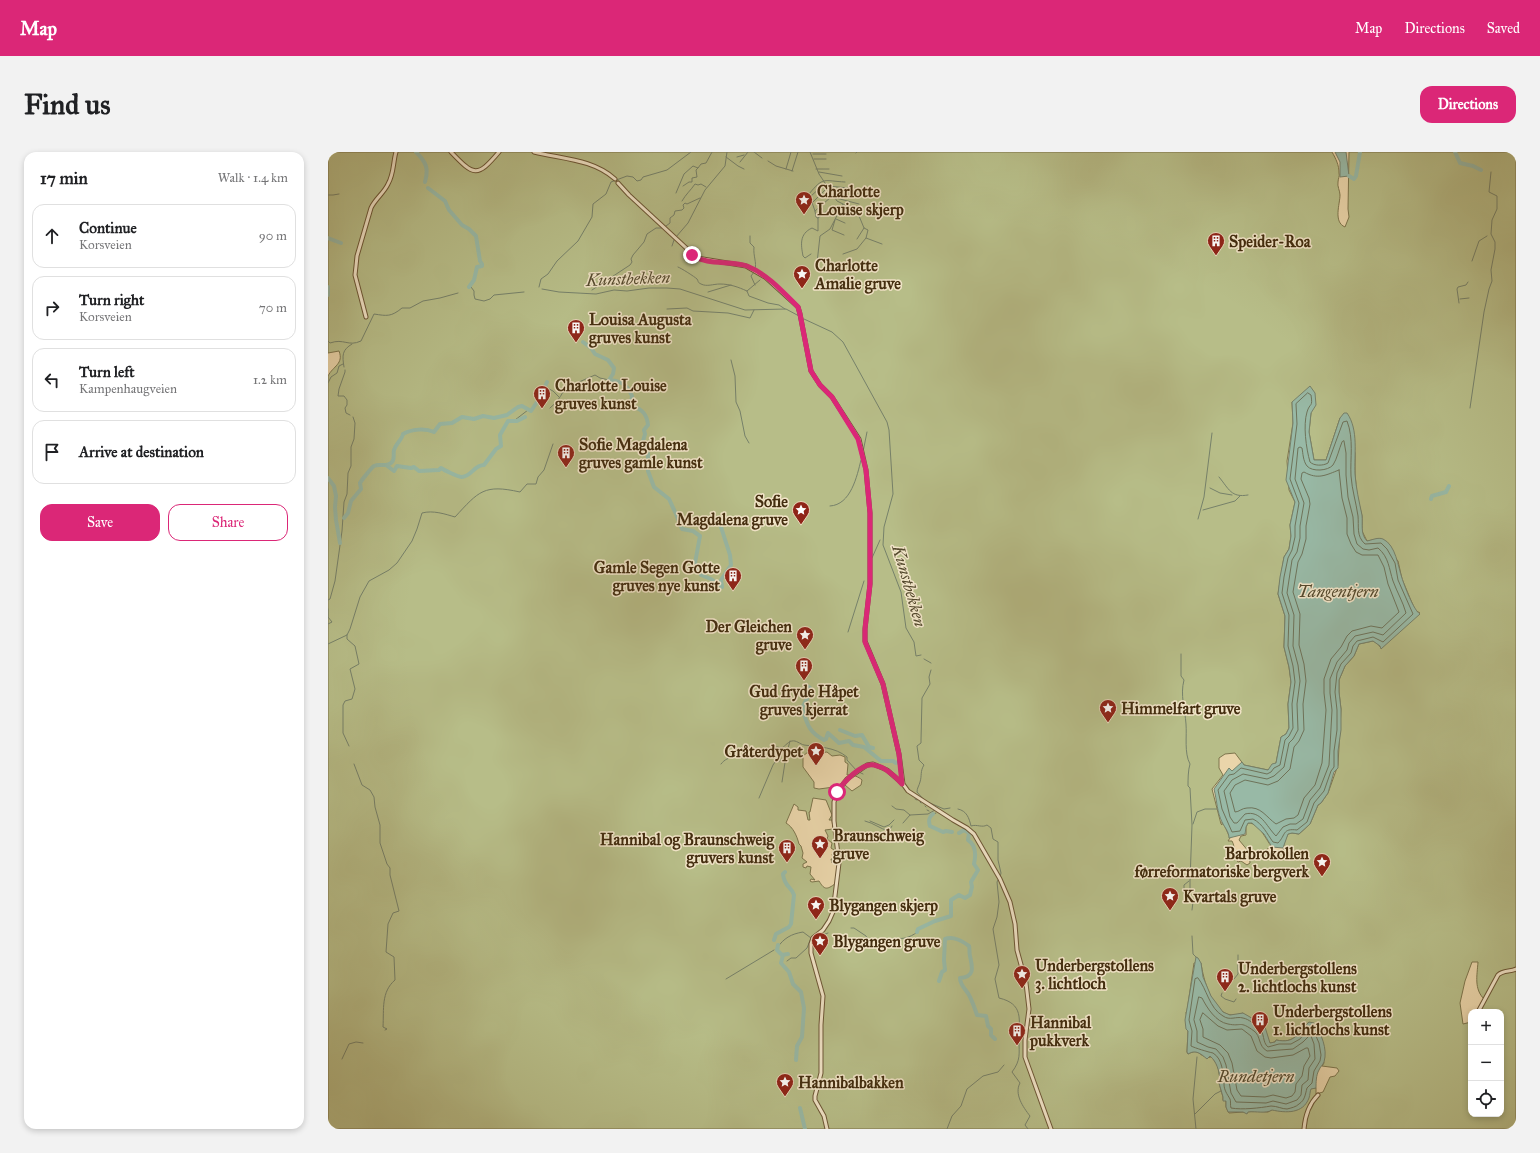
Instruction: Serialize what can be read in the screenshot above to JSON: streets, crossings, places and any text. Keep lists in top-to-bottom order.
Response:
{
  "water": ["Kunstbekken", "Tangentjern", "Rundetjern"],
  "places": {
    "place": [
      "Charlotte Louise skjerp",
      "Charlotte Amalie gruve",
      "Sofie Magdalena gruve",
      "Der Gleichen gruve",
      "Himmelfart gruve",
      "Gråterdypet",
      "Braunschweig gruve",
      "Barbrokollen førreformatoriske bergverk",
      "Kvartals gruve",
      "Blygangen skjerp",
      "Blygangen gruve",
      "Underbergstollens 3. lichtloch",
      "Hannibalbakken"
    ],
    "building": [
      "Speider-Roa",
      "Louisa Augusta gruves kunst",
      "Charlotte Louise gruves kunst",
      "Sofie Magdalena gruves gamle kunst",
      "Gamle Segen Gotte gruves nye kunst",
      "Gud fryde Håpet gruves kjerrat",
      "Hannibal og Braunschweig gruvers kunst",
      "Underbergstollens 2. lichtlochs kunst",
      "Underbergstollens 1. lichtlochs kunst",
      "Hannibal pukkverk"
    ]
  },
  "page": {
    "header": "Map",
    "nav": ["Map", "Directions", "Saved"],
    "buttons": [
      "Directions",
      ["Save", "Share"]
    ],
    "title": "Find us",
    "heading": ["17 min", "Walk · 1.4 km"],
    "list": [
      ["Continue", "Korsveien", "90 m"],
      ["Turn right", "Korsveien", "70 m"],
      ["Turn left", "Kampenhaugveien", "1.2 km"],
      "Arrive at destination"
    ],
    "map_buttons": ["+", "−"]
  }
}
